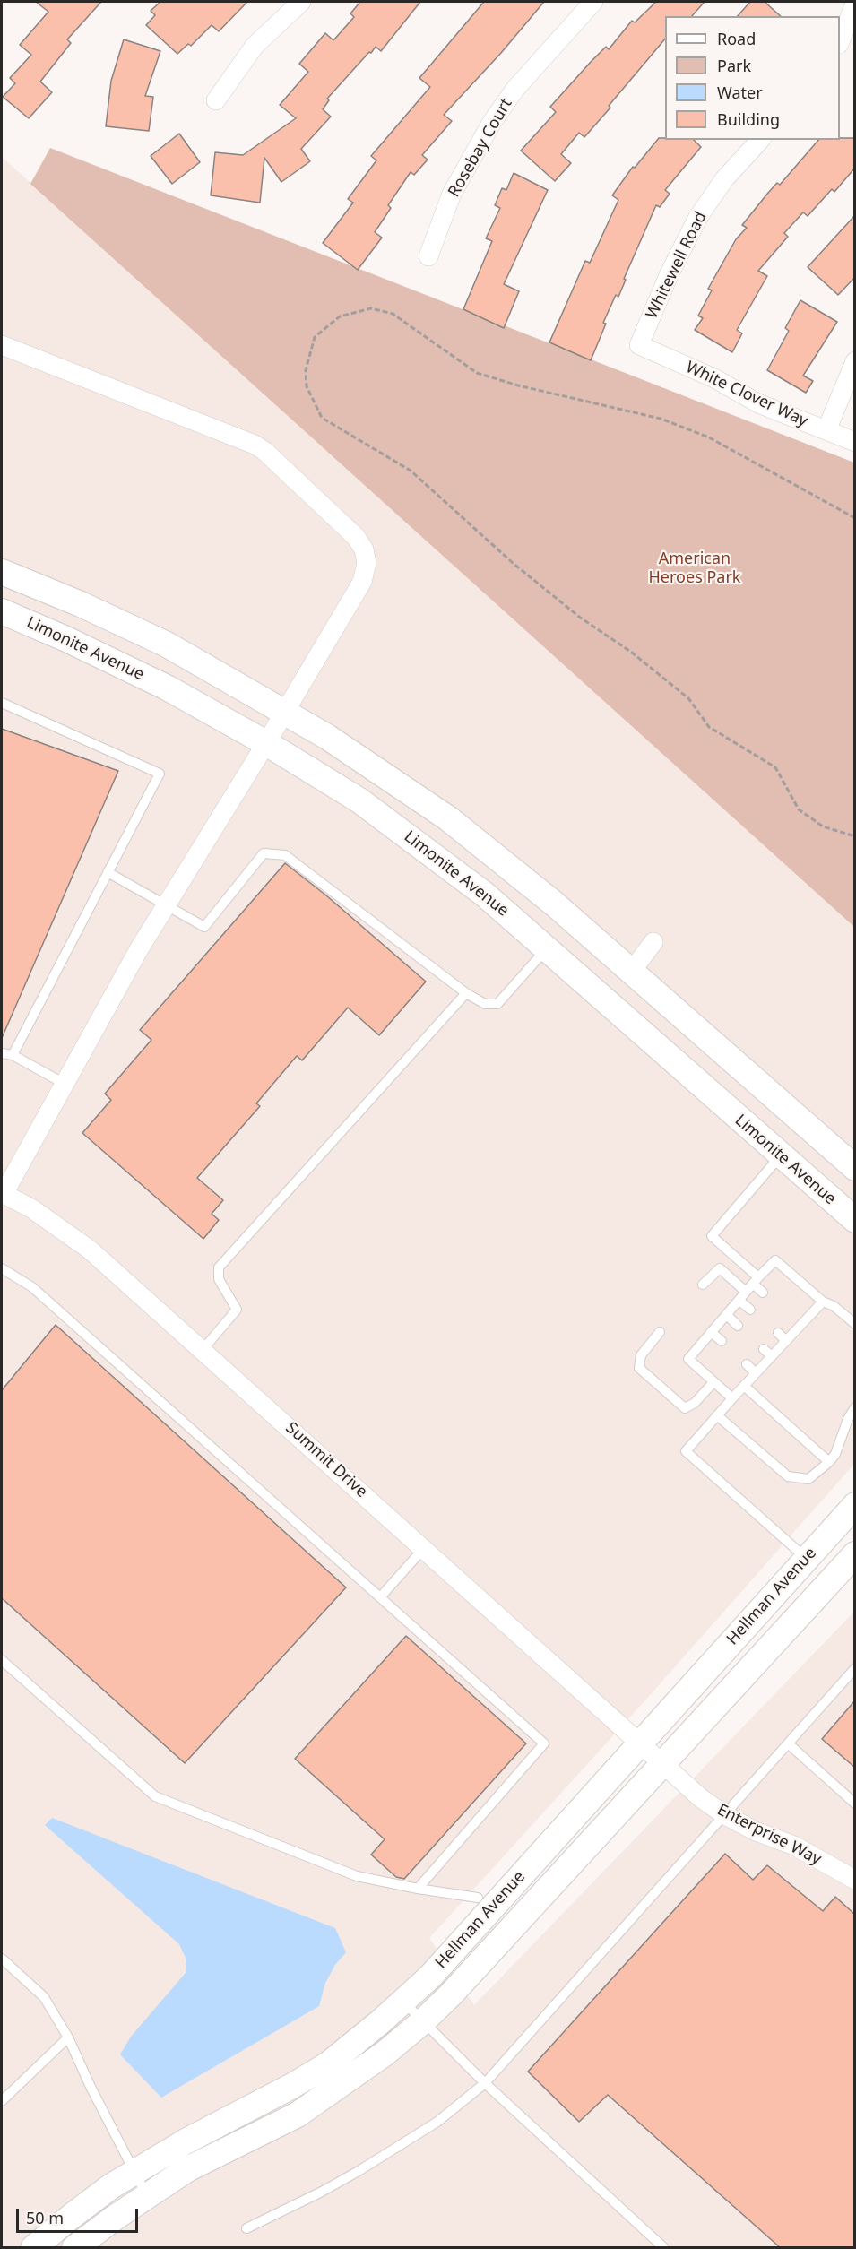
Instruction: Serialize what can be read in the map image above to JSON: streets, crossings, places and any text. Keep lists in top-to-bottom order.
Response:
{
  "streets": {
    "main road": ["Limonite Avenue", "Hellman Avenue"],
    "street": [
      "Rosebay Court",
      "Whitewell Road",
      "White Clover Way",
      "Summit Drive",
      "Enterprise Way"
    ]
  },
  "crossings": [
    ["Whitewell Road", "White Clover Way"],
    ["Summit Drive", "Hellman Avenue"],
    ["Summit Drive", "Enterprise Way"],
    ["Hellman Avenue", "Enterprise Way"]
  ],
  "parks": ["American Heroes Park"],
  "legend": [
    "Road",
    "Park",
    "Water",
    "Building"
  ],
  "scale_bar": "50 m"
}
